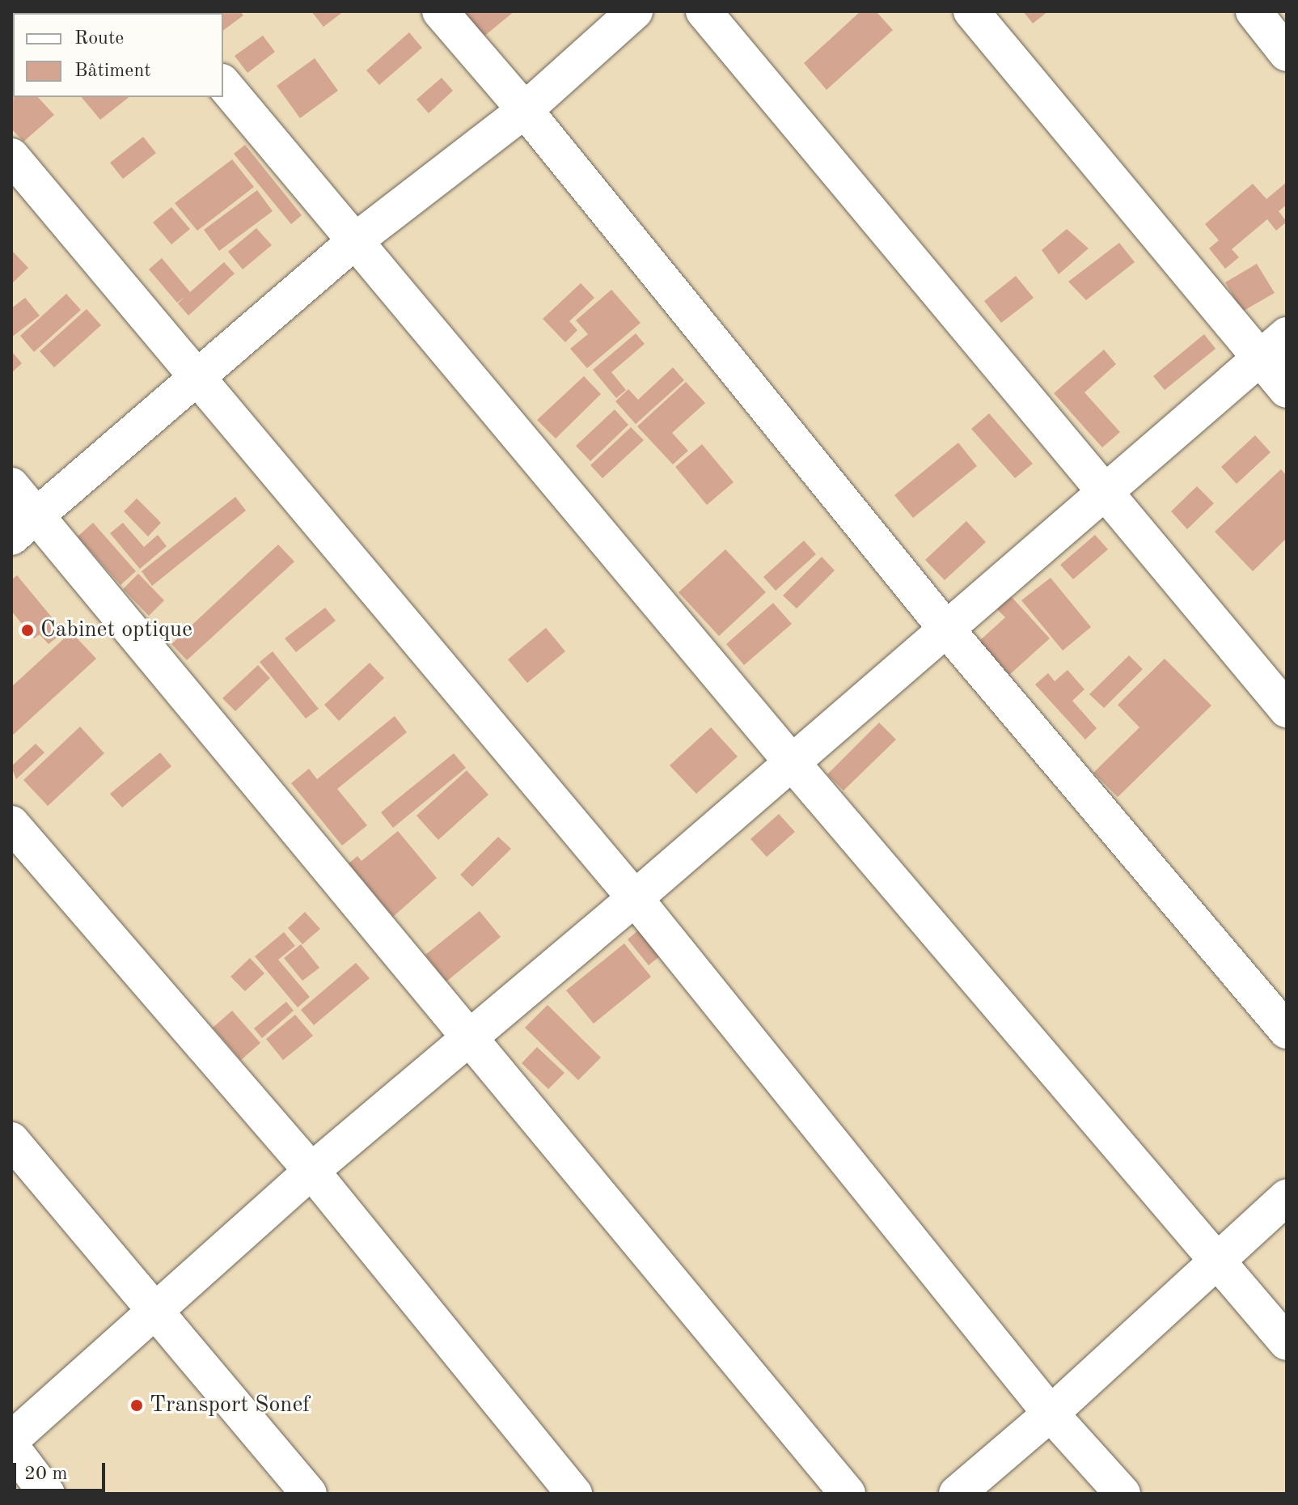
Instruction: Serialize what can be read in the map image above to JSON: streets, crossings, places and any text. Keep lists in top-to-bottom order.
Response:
{
  "places": ["Cabinet optique", "Transport Sonef"],
  "legend": ["Route", "Bâtiment"],
  "scale_bar": "20 m"
}
